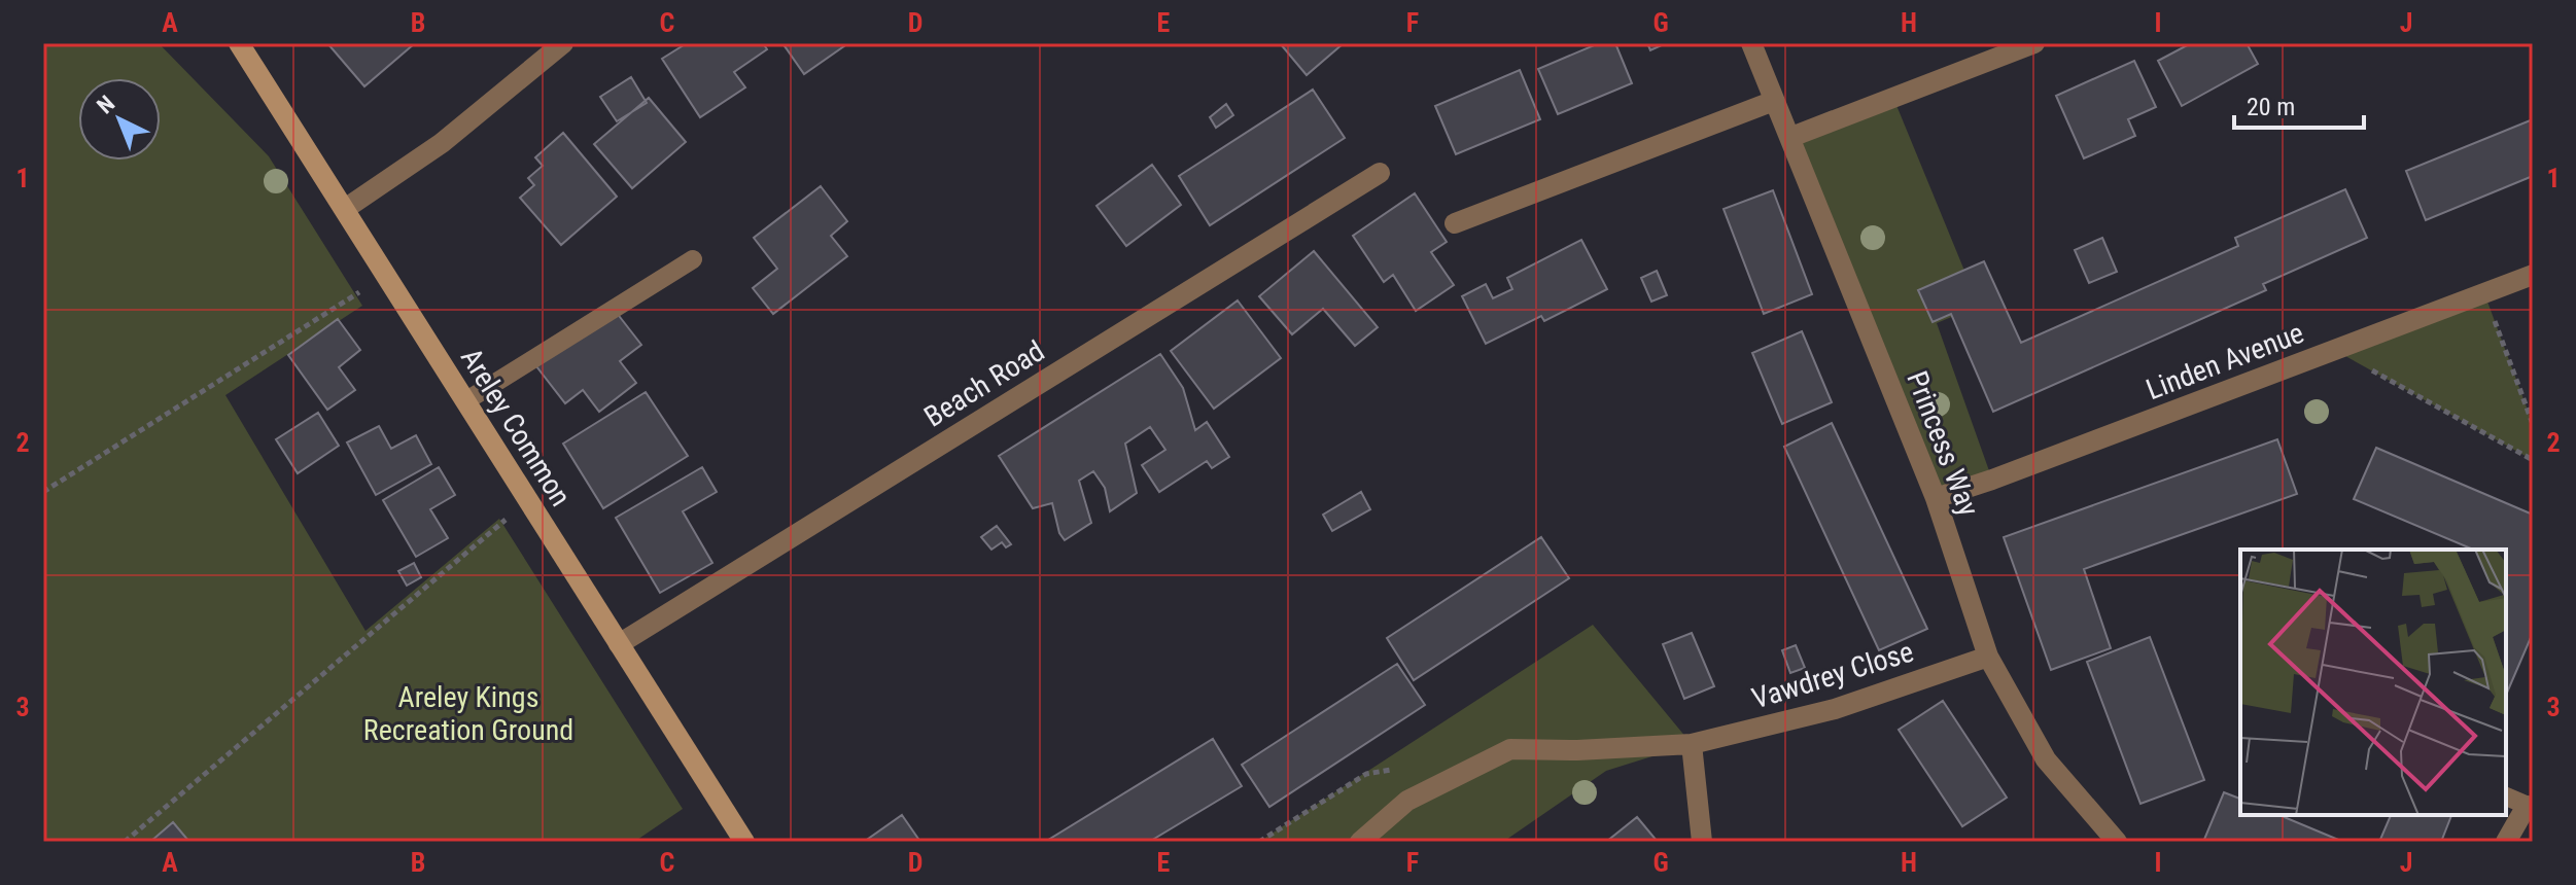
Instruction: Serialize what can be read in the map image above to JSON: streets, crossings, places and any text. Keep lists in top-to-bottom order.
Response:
{
  "streets": {
    "main road": ["Areley Common"],
    "street": [
      "Linden Avenue",
      "Beach Road",
      "Princess Way",
      "Vawdrey Close"
    ]
  },
  "crossings": [
    ["Linden Avenue", "Princess Way"],
    ["Beach Road", "Areley Common"],
    ["Princess Way", "Vawdrey Close"]
  ],
  "parks": ["Areley Kings Recreation Ground"],
  "scale_bar": "20 m",
  "north": "top left",
  "grid": {
    "columns": [
      "A",
      "B",
      "C",
      "D",
      "E",
      "F",
      "G",
      "H",
      "I",
      "J"
    ],
    "rows": ["1", "2", "3"]
  }
}
